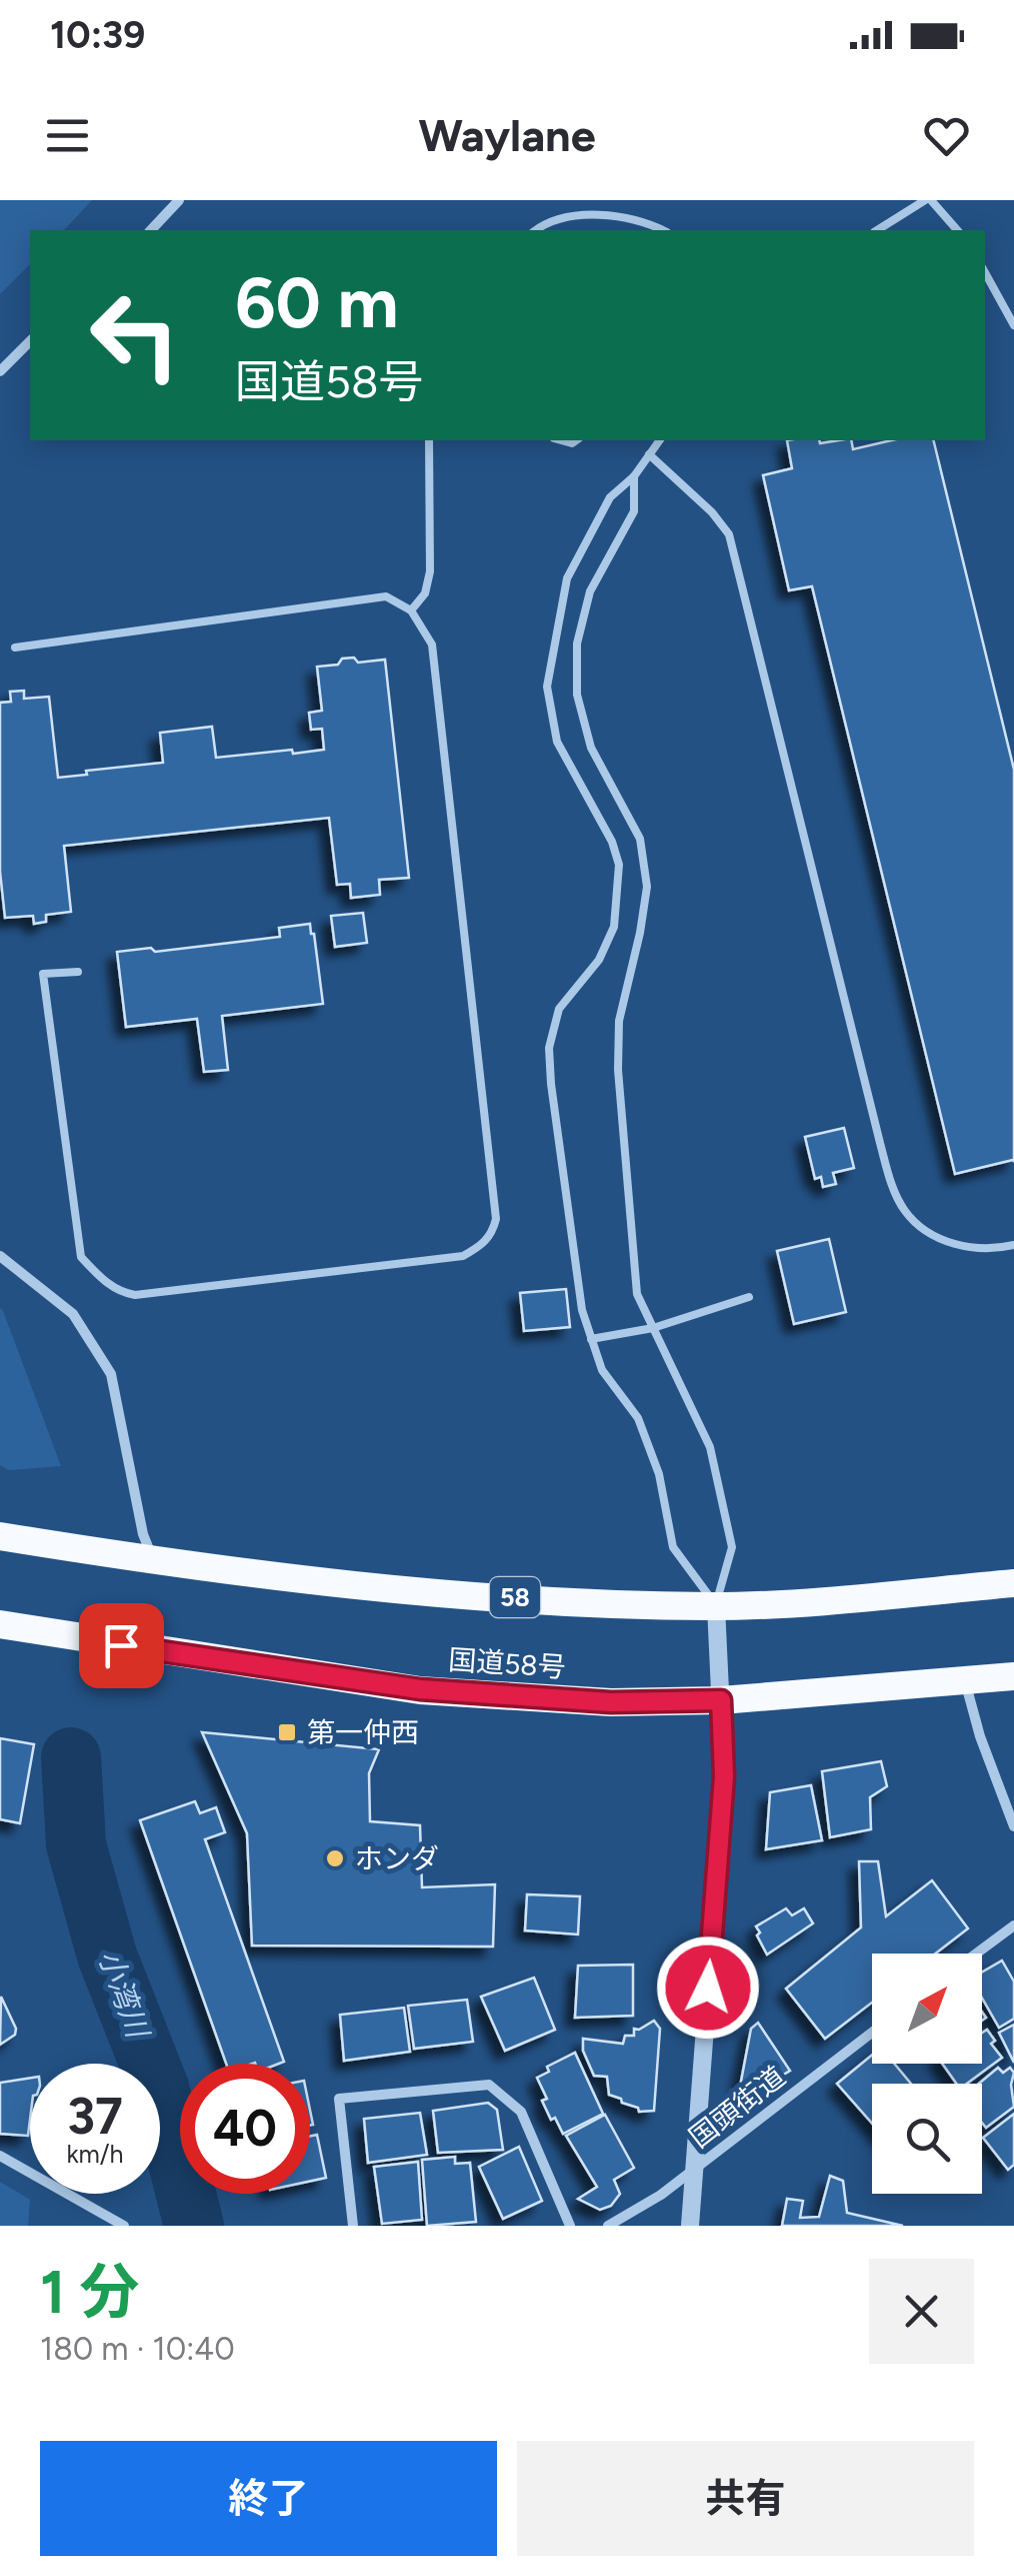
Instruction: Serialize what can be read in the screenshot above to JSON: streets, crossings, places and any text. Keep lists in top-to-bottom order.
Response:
{
  "streets": {
    "highway": ["58", "国道58号"],
    "street": ["国頭街道"]
  },
  "water": ["小湾川"],
  "places": {
    "transit": ["第一仲西"],
    "other": ["ホンダ"]
  },
  "north": "top right",
  "page": {
    "status": "10:39",
    "header": "Waylane",
    "turn": ["60 m", "国道58号"],
    "speed": "37 km/h",
    "limit": "40",
    "heading": ["1 分", "180 m · 10:40"],
    "buttons": ["終了", "共有"]
  }
}
